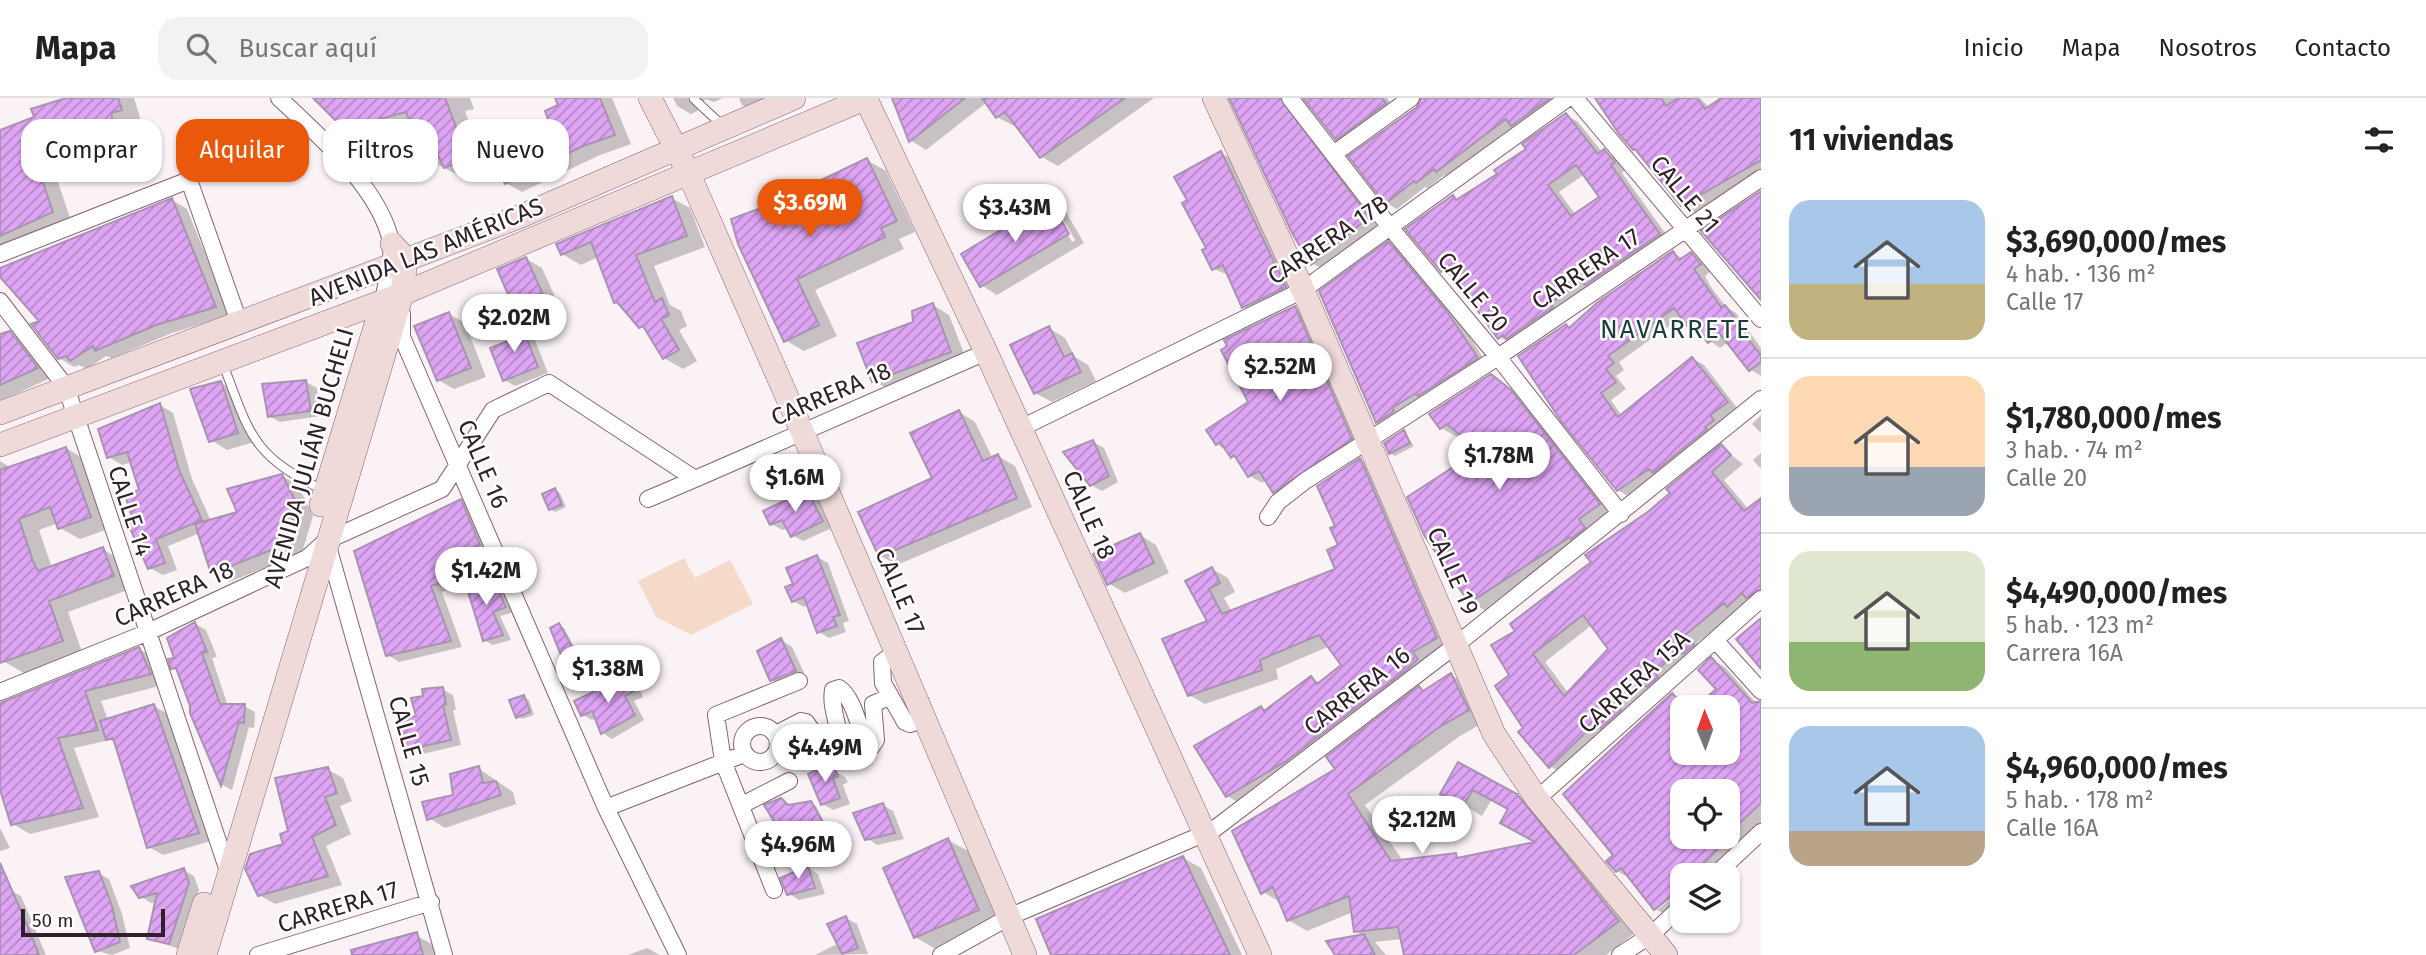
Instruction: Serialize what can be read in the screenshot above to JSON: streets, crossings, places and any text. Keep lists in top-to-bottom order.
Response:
{
  "streets": {
    "street": [
      "CALLE 21",
      "CARRERA 17B",
      "AVENIDA LAS AMÉRICAS",
      "CARRERA 17",
      "CALLE 20",
      "CARRERA 18",
      "AVENIDA JULIÁN BUCHELI",
      "CALLE 16",
      "CALLE 14",
      "CALLE 18",
      "CALLE 19",
      "CALLE 17",
      "CARRERA 15A",
      "CARRERA 16",
      "CALLE 15"
    ]
  },
  "crossings": [
    ["CALLE 21", "CARRERA 17"],
    ["CARRERA 17B", "CALLE 20"],
    ["CARRERA 17B", "CALLE 18"],
    ["CARRERA 17B", "CALLE 19"],
    ["AVENIDA LAS AMÉRICAS", "AVENIDA JULIÁN BUCHELI"],
    ["AVENIDA LAS AMÉRICAS", "CALLE 16"],
    ["AVENIDA LAS AMÉRICAS", "CALLE 14"],
    ["AVENIDA LAS AMÉRICAS", "CALLE 18"],
    ["AVENIDA LAS AMÉRICAS", "CALLE 17"],
    ["CARRERA 17", "CALLE 20"],
    ["CARRERA 17", "CALLE 19"],
    ["CARRERA 17", "CALLE 15"],
    ["CALLE 20", "CARRERA 16"],
    ["CARRERA 18", "AVENIDA JULIÁN BUCHELI"],
    ["CARRERA 18", "CALLE 16"],
    ["CARRERA 18", "CALLE 14"],
    ["CARRERA 18", "CALLE 18"],
    ["CARRERA 18", "CALLE 17"],
    ["CARRERA 18", "CALLE 15"],
    ["AVENIDA JULIÁN BUCHELI", "CALLE 16"],
    ["AVENIDA JULIÁN BUCHELI", "CALLE 14"],
    ["AVENIDA JULIÁN BUCHELI", "CALLE 15"],
    ["CALLE 18", "CARRERA 16"],
    ["CALLE 19", "CARRERA 15A"],
    ["CALLE 19", "CARRERA 16"],
    ["CALLE 17", "CARRERA 16"]
  ],
  "districts": ["NAVARRETE"],
  "scale_bar": "50 m",
  "north": "top",
  "page": {
    "header": "Mapa",
    "search": "Buscar aquí",
    "nav": [
      "Inicio",
      "Mapa",
      "Nosotros",
      "Contacto"
    ],
    "heading": "11 viviendas",
    "chip": [
      "Comprar",
      "Alquilar",
      "Filtros",
      "Nuevo"
    ],
    "price": [
      "$3.69M",
      "$3.43M",
      "$2.02M",
      "$2.52M",
      "$1.78M",
      "$1.6M",
      "$1.42M",
      "$1.38M",
      "$4.49M",
      "$2.12M",
      "$4.96M"
    ],
    "list": [
      {
        "name": "$3,690,000/mes",
        "note": "4 hab. · 136 m² · Calle 17"
      },
      {
        "name": "$1,780,000/mes",
        "note": "3 hab. · 74 m² · Calle 20"
      },
      {
        "name": "$4,490,000/mes",
        "note": "5 hab. · 123 m² · Carrera 16A"
      },
      {
        "name": "$4,960,000/mes",
        "note": "5 hab. · 178 m² · Calle 16A"
      }
    ],
    "scale": "50 m"
  }
}
